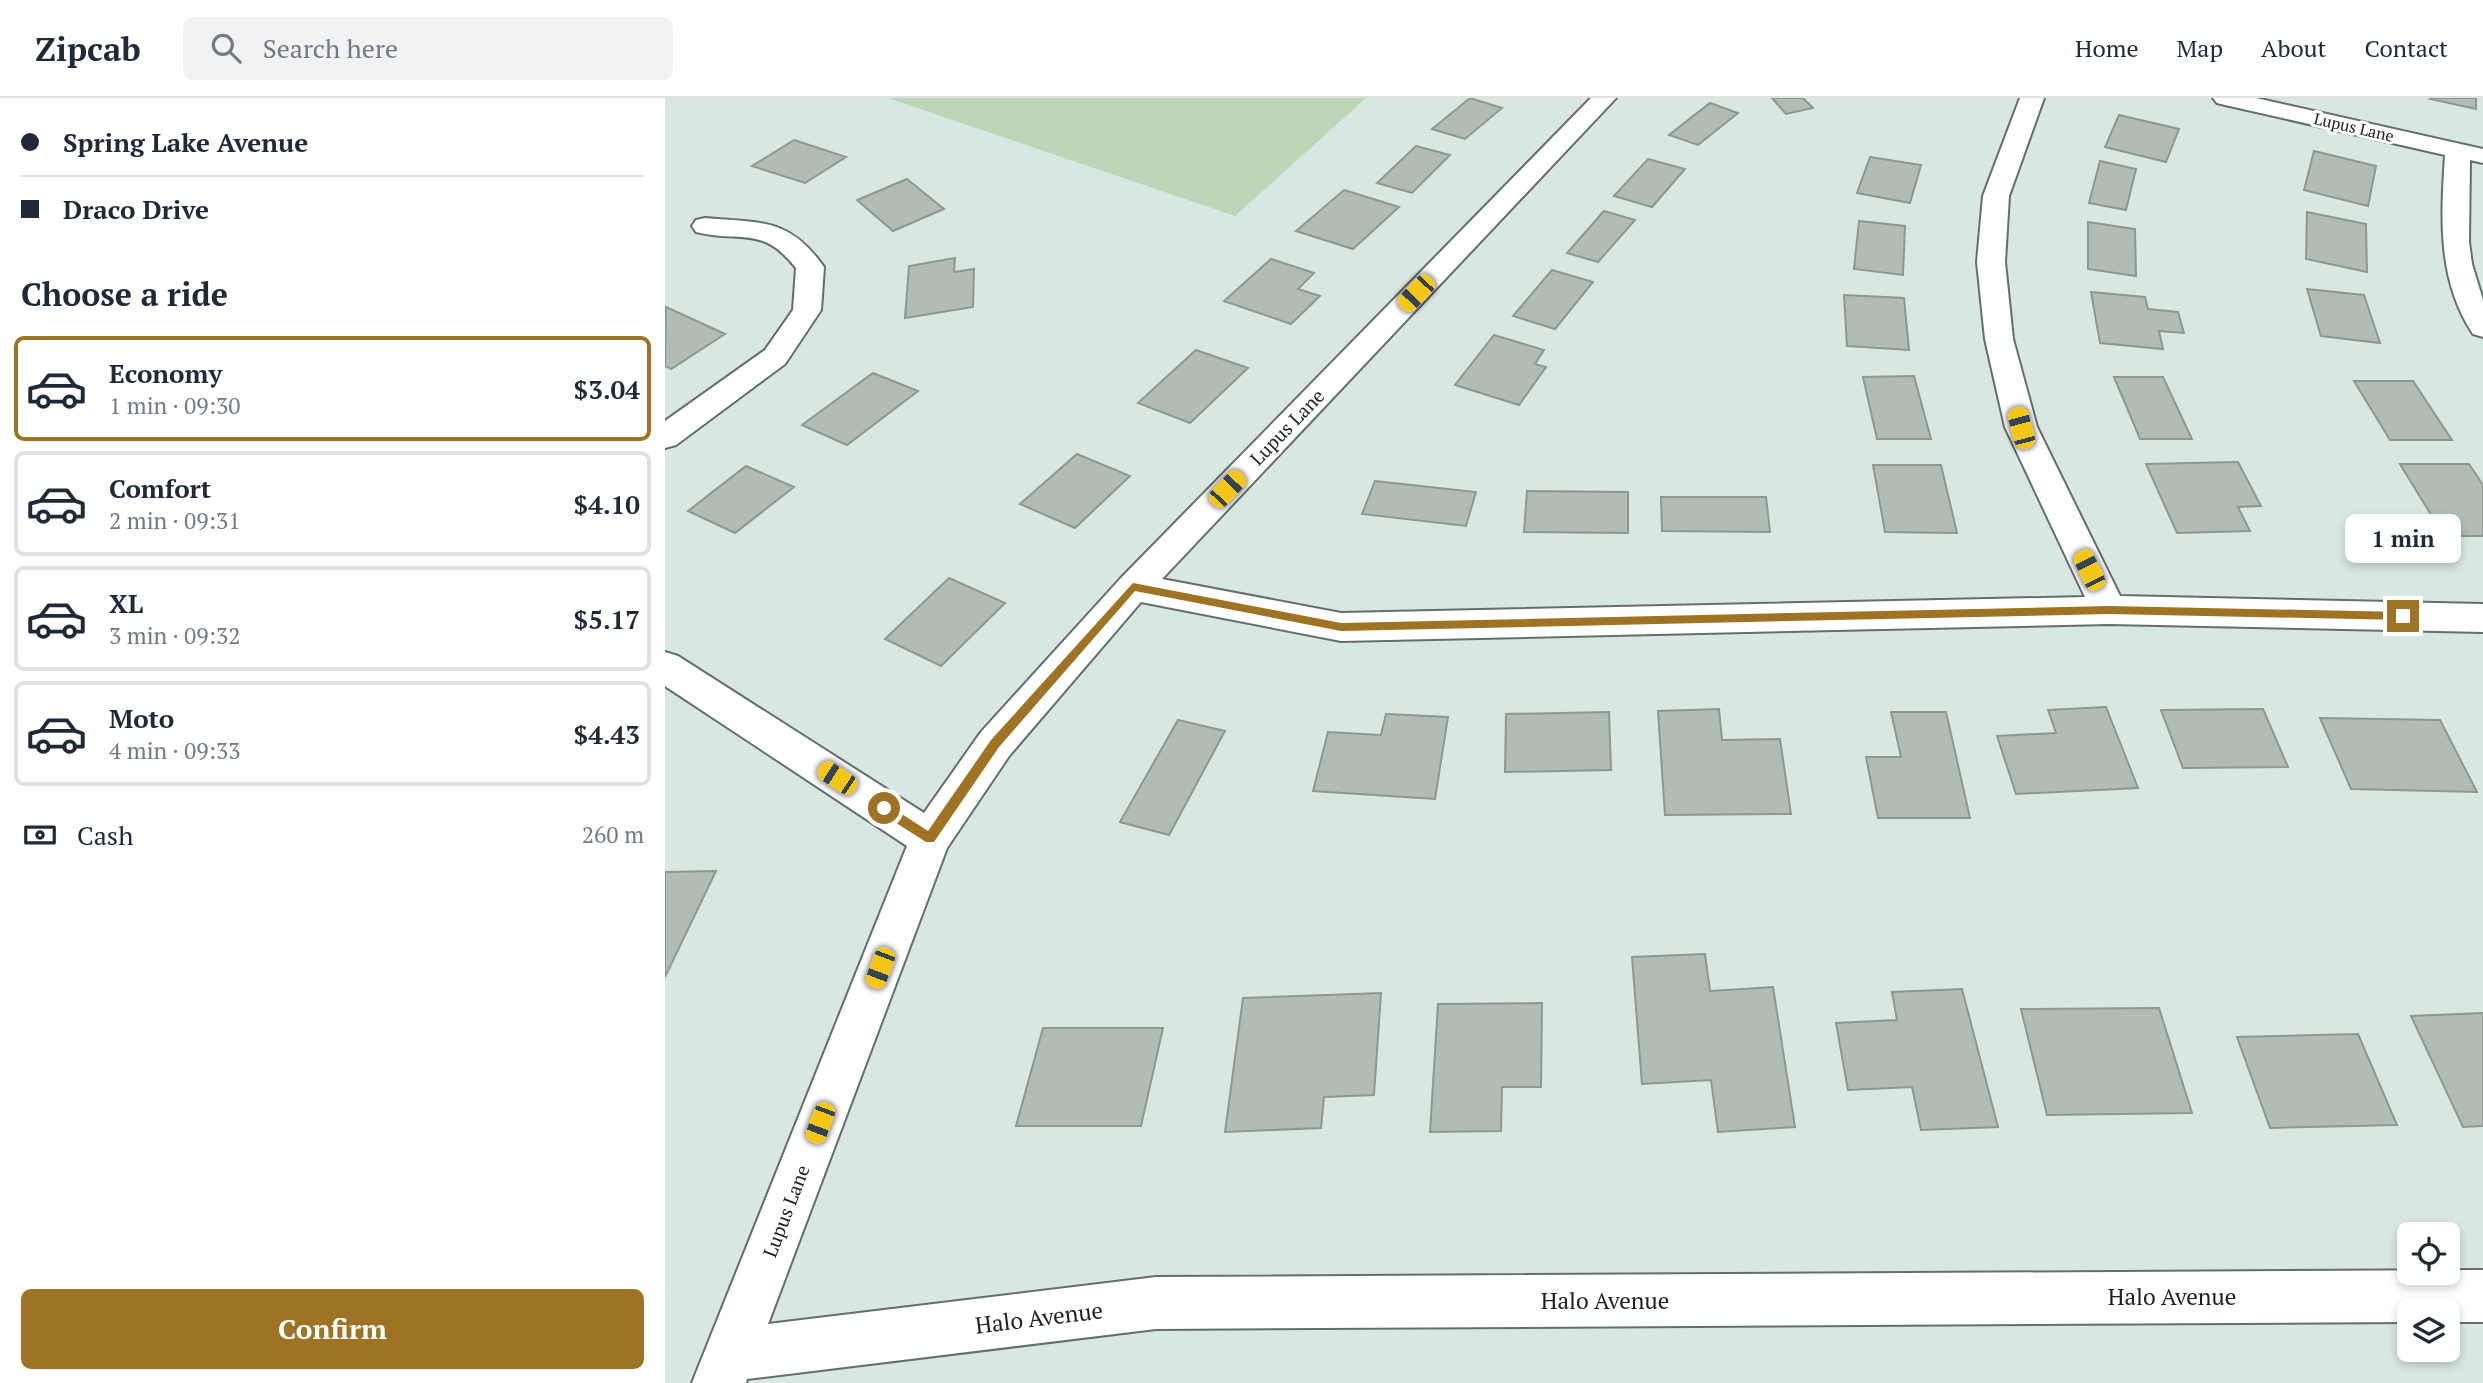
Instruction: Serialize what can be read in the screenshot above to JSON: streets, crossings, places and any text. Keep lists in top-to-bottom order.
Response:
{
  "streets": {
    "street": ["Lupus Lane", "Halo Avenue"]
  },
  "crossings": [
    ["Lupus Lane", "Halo Avenue"]
  ],
  "page": {
    "header": "Zipcab",
    "search": "Search here",
    "nav": [
      "Home",
      "Map",
      "About",
      "Contact"
    ],
    "banner": ["Spring Lake Avenue", "Draco Drive"],
    "heading": "Choose a ride",
    "list": [
      {
        "name": "Economy",
        "note": "1 min · 09:30",
        "value": "$3.04"
      },
      {
        "name": "Comfort",
        "note": "2 min · 09:31",
        "value": "$4.10"
      },
      {
        "name": "XL",
        "note": "3 min · 09:32",
        "value": "$5.17"
      },
      {
        "name": "Moto",
        "note": "4 min · 09:33",
        "value": "$4.43"
      }
    ],
    "bubble": "1 min",
    "pay": ["Cash", "260 m"],
    "buttons": "Confirm"
  }
}
